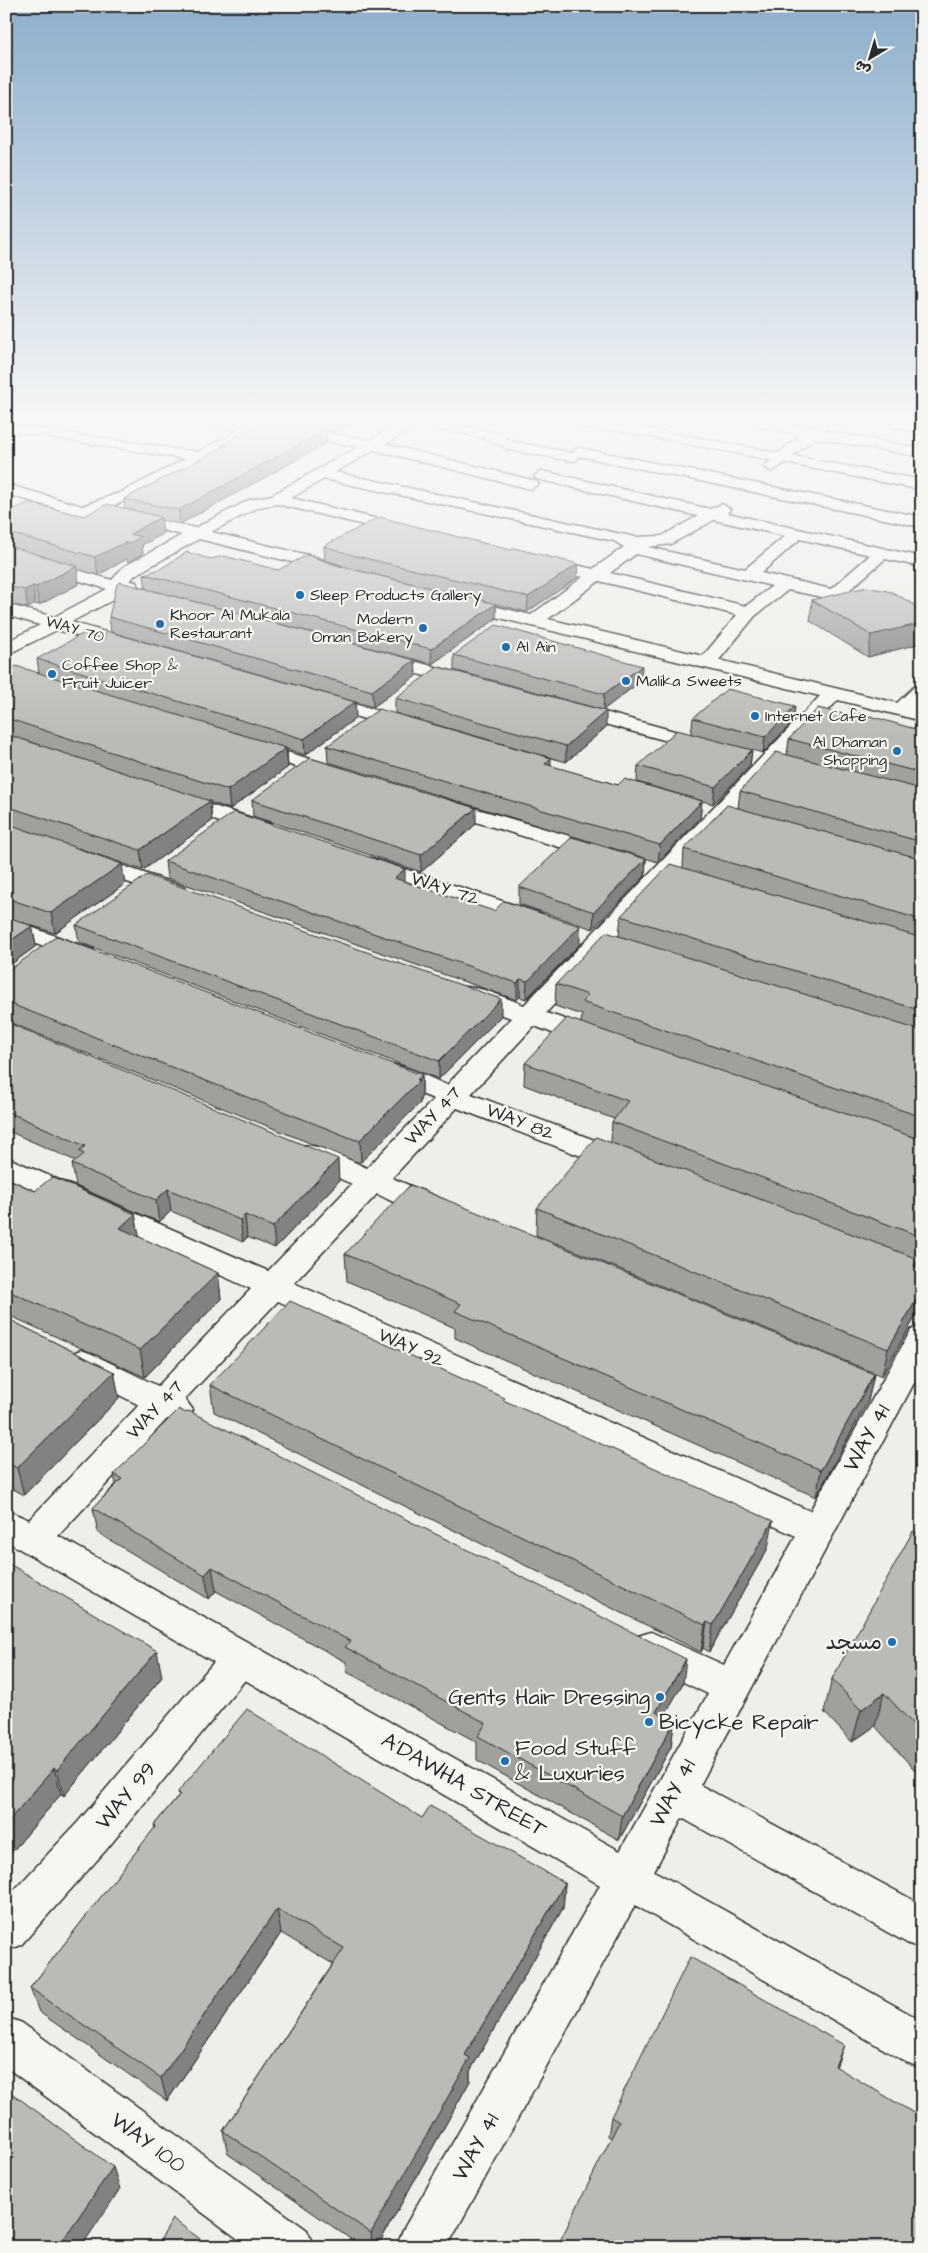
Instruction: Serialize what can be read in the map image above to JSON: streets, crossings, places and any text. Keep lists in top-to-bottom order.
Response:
{
  "streets": {
    "street": [
      "WAY 70",
      "WAY 72",
      "WAY 47",
      "WAY 82",
      "WAY 92",
      "WAY 41",
      "A'DAWHA STREET",
      "WAY 99",
      "WAY 100"
    ]
  },
  "crossings": [
    ["WAY 47", "WAY 82"],
    ["WAY 47", "WAY 92"],
    ["WAY 47", "A'DAWHA STREET"],
    ["WAY 92", "WAY 41"],
    ["WAY 41", "A'DAWHA STREET"],
    ["A'DAWHA STREET", "WAY 99"]
  ],
  "places": [
    "Sleep Products Gallery",
    "Khoor Al Mukala Restaurant",
    "Modern Oman Bakery",
    "Al Ain",
    "Coffee Shop & Fruit Juicer",
    "Malika Sweets",
    "Internet Cafe",
    "Al Dhaman Shopping",
    "مسجد",
    "Gents Hair Dressing",
    "Bicycke Repair",
    "Food Stuff & Luxuries"
  ],
  "north": "bottom left"
}
